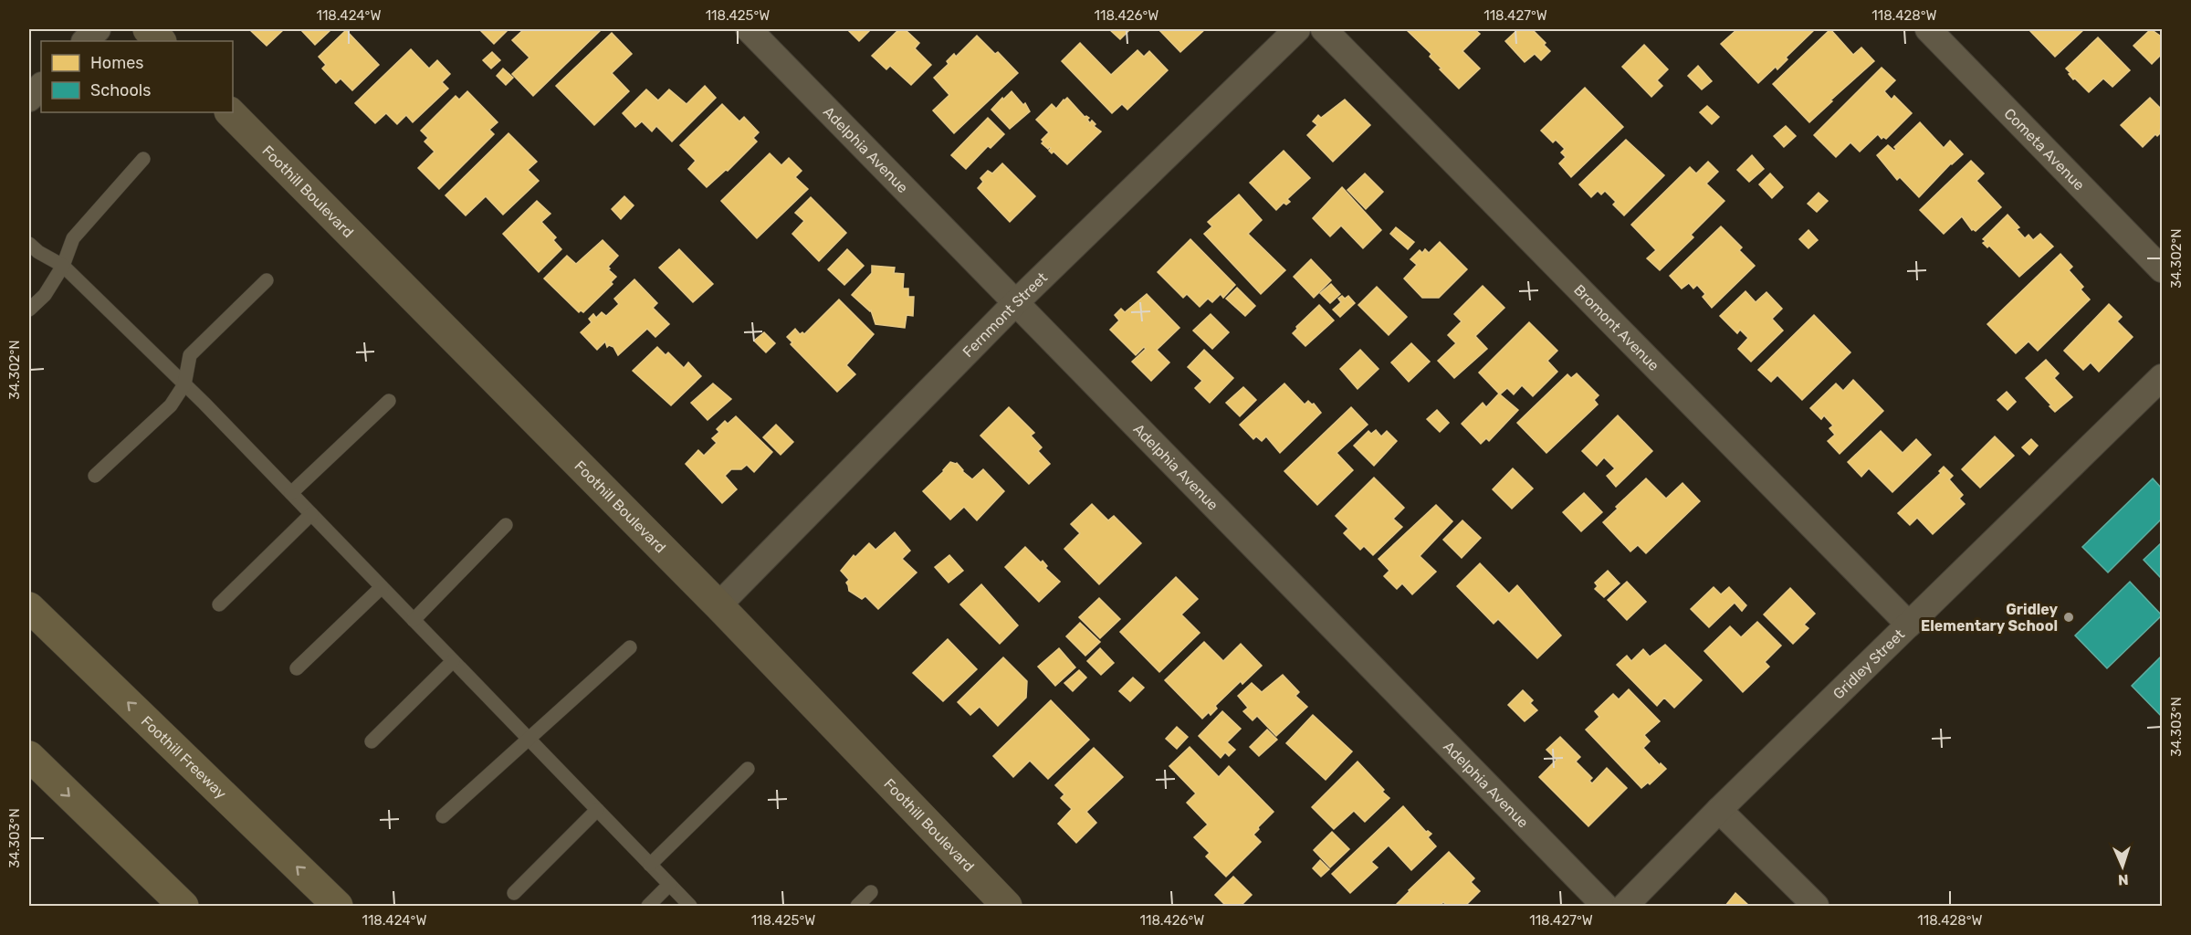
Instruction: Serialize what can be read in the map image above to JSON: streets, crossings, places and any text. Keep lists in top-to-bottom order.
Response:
{
  "streets": {
    "highway": ["Foothill Freeway"],
    "main road": ["Foothill Boulevard"],
    "street": [
      "Cometa Avenue",
      "Adelphia Avenue",
      "Fernmont Street",
      "Bromont Avenue",
      "Gridley Street"
    ]
  },
  "crossings": [
    ["Adelphia Avenue", "Fernmont Street"],
    ["Foothill Boulevard", "Fernmont Street"],
    ["Bromont Avenue", "Gridley Street"]
  ],
  "places": ["Gridley Elementary School"],
  "legend": ["Homes", "Schools"],
  "north": "bottom",
  "coordinates": [
    "118.424°W",
    "118.425°W",
    "118.426°W",
    "118.427°W",
    "118.428°W",
    "34.302°N",
    "34.303°N"
  ]
}
